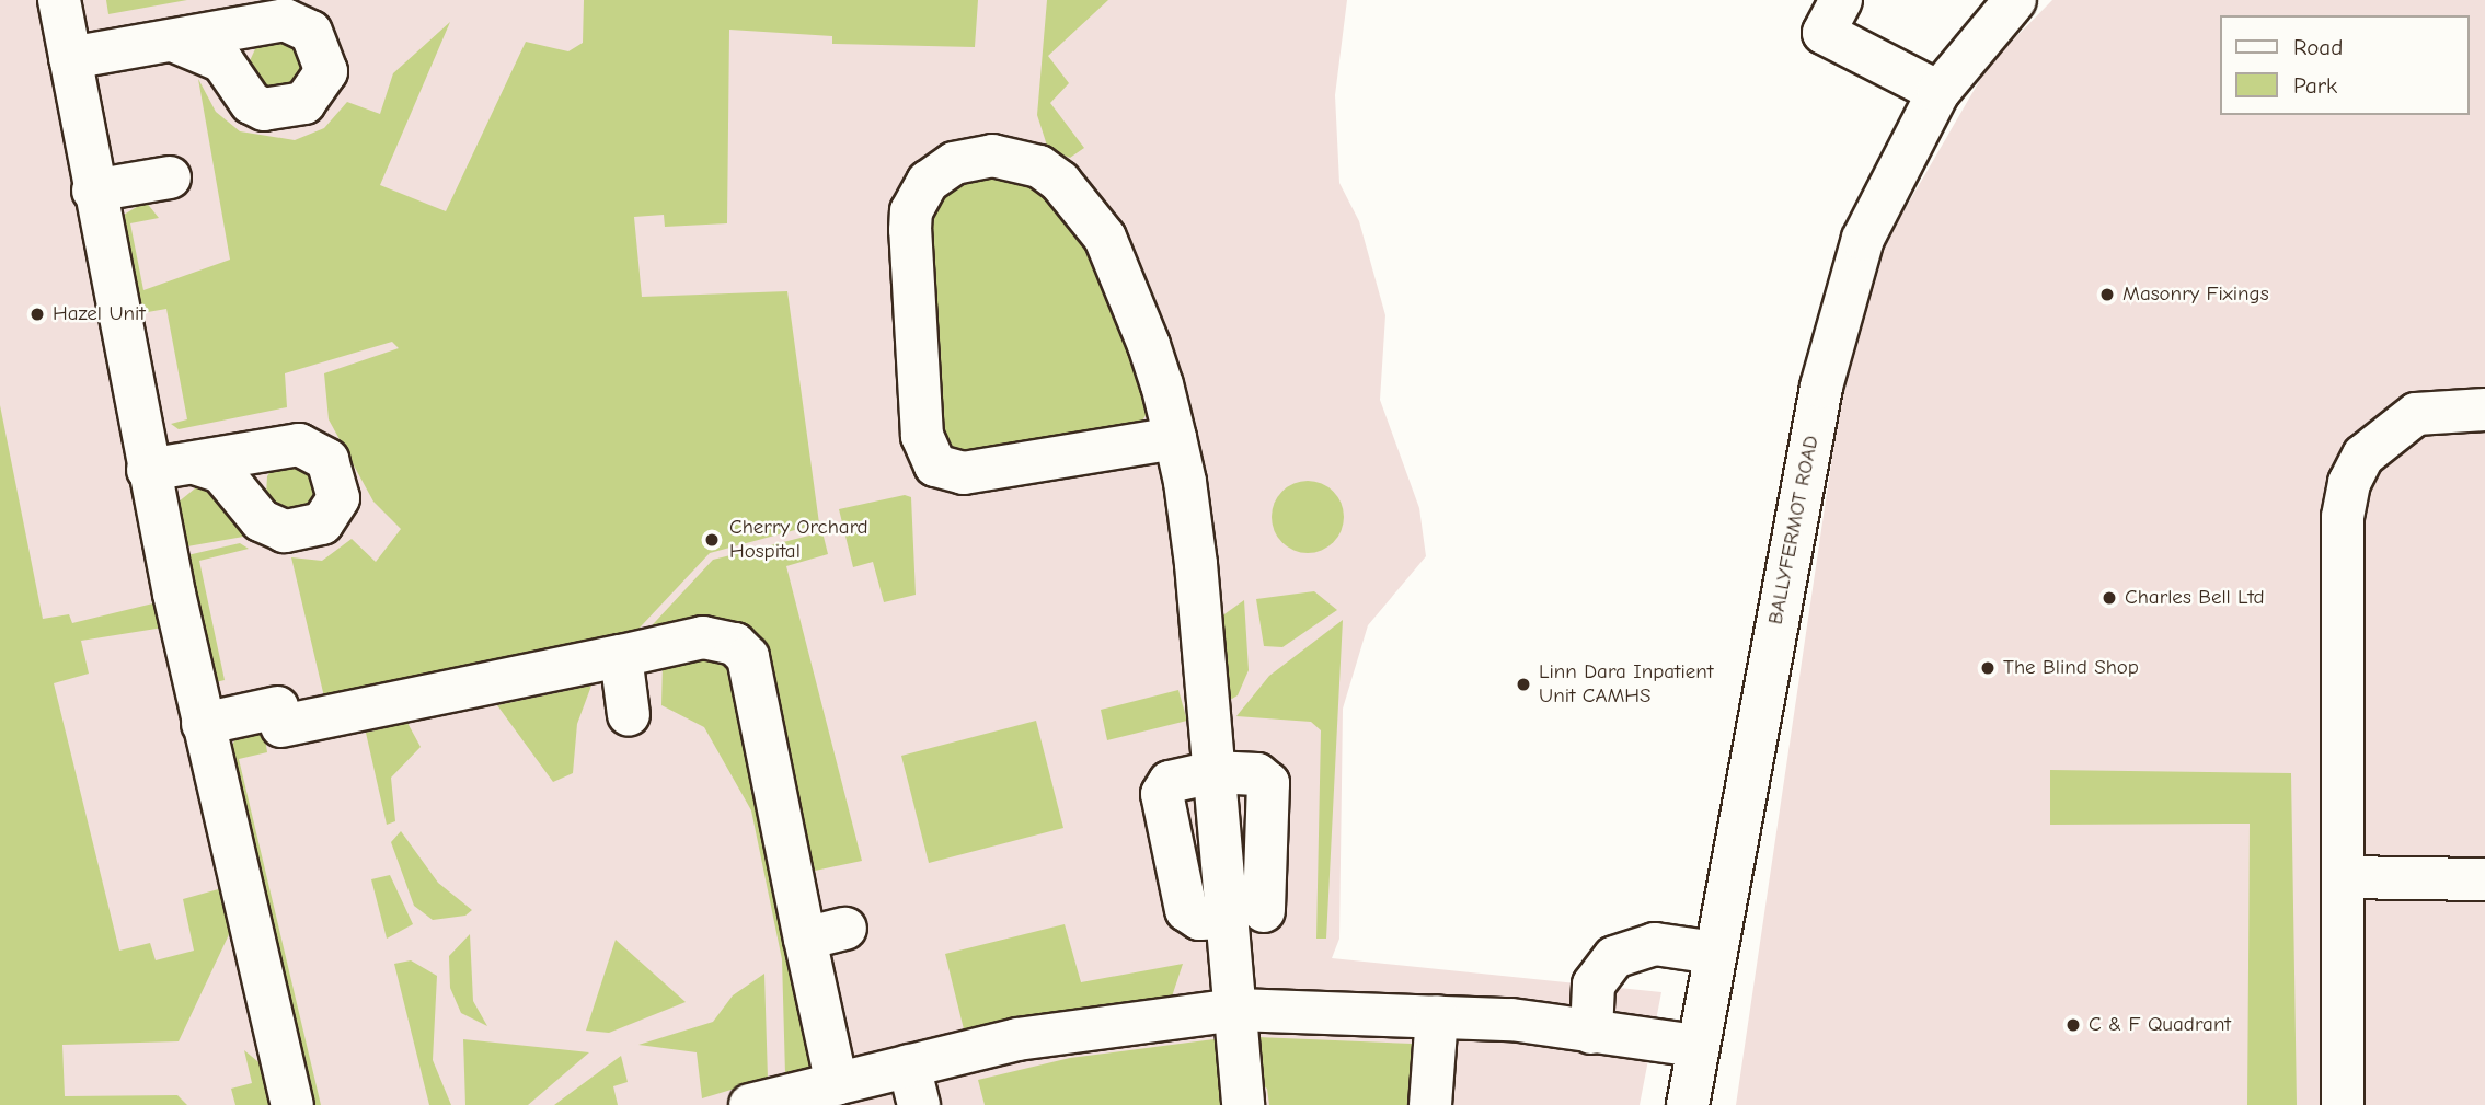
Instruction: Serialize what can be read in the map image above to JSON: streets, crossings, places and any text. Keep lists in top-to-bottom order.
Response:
{
  "streets": {
    "main road": ["BALLYFERMOT ROAD"]
  },
  "places": [
    "Masonry Fixings",
    "Hazel Unit",
    "Cherry Orchard Hospital",
    "Charles Bell Ltd",
    "The Blind Shop",
    "Linn Dara Inpatient Unit CAMHS",
    "C & F Quadrant"
  ],
  "legend": ["Road", "Park"]
}
